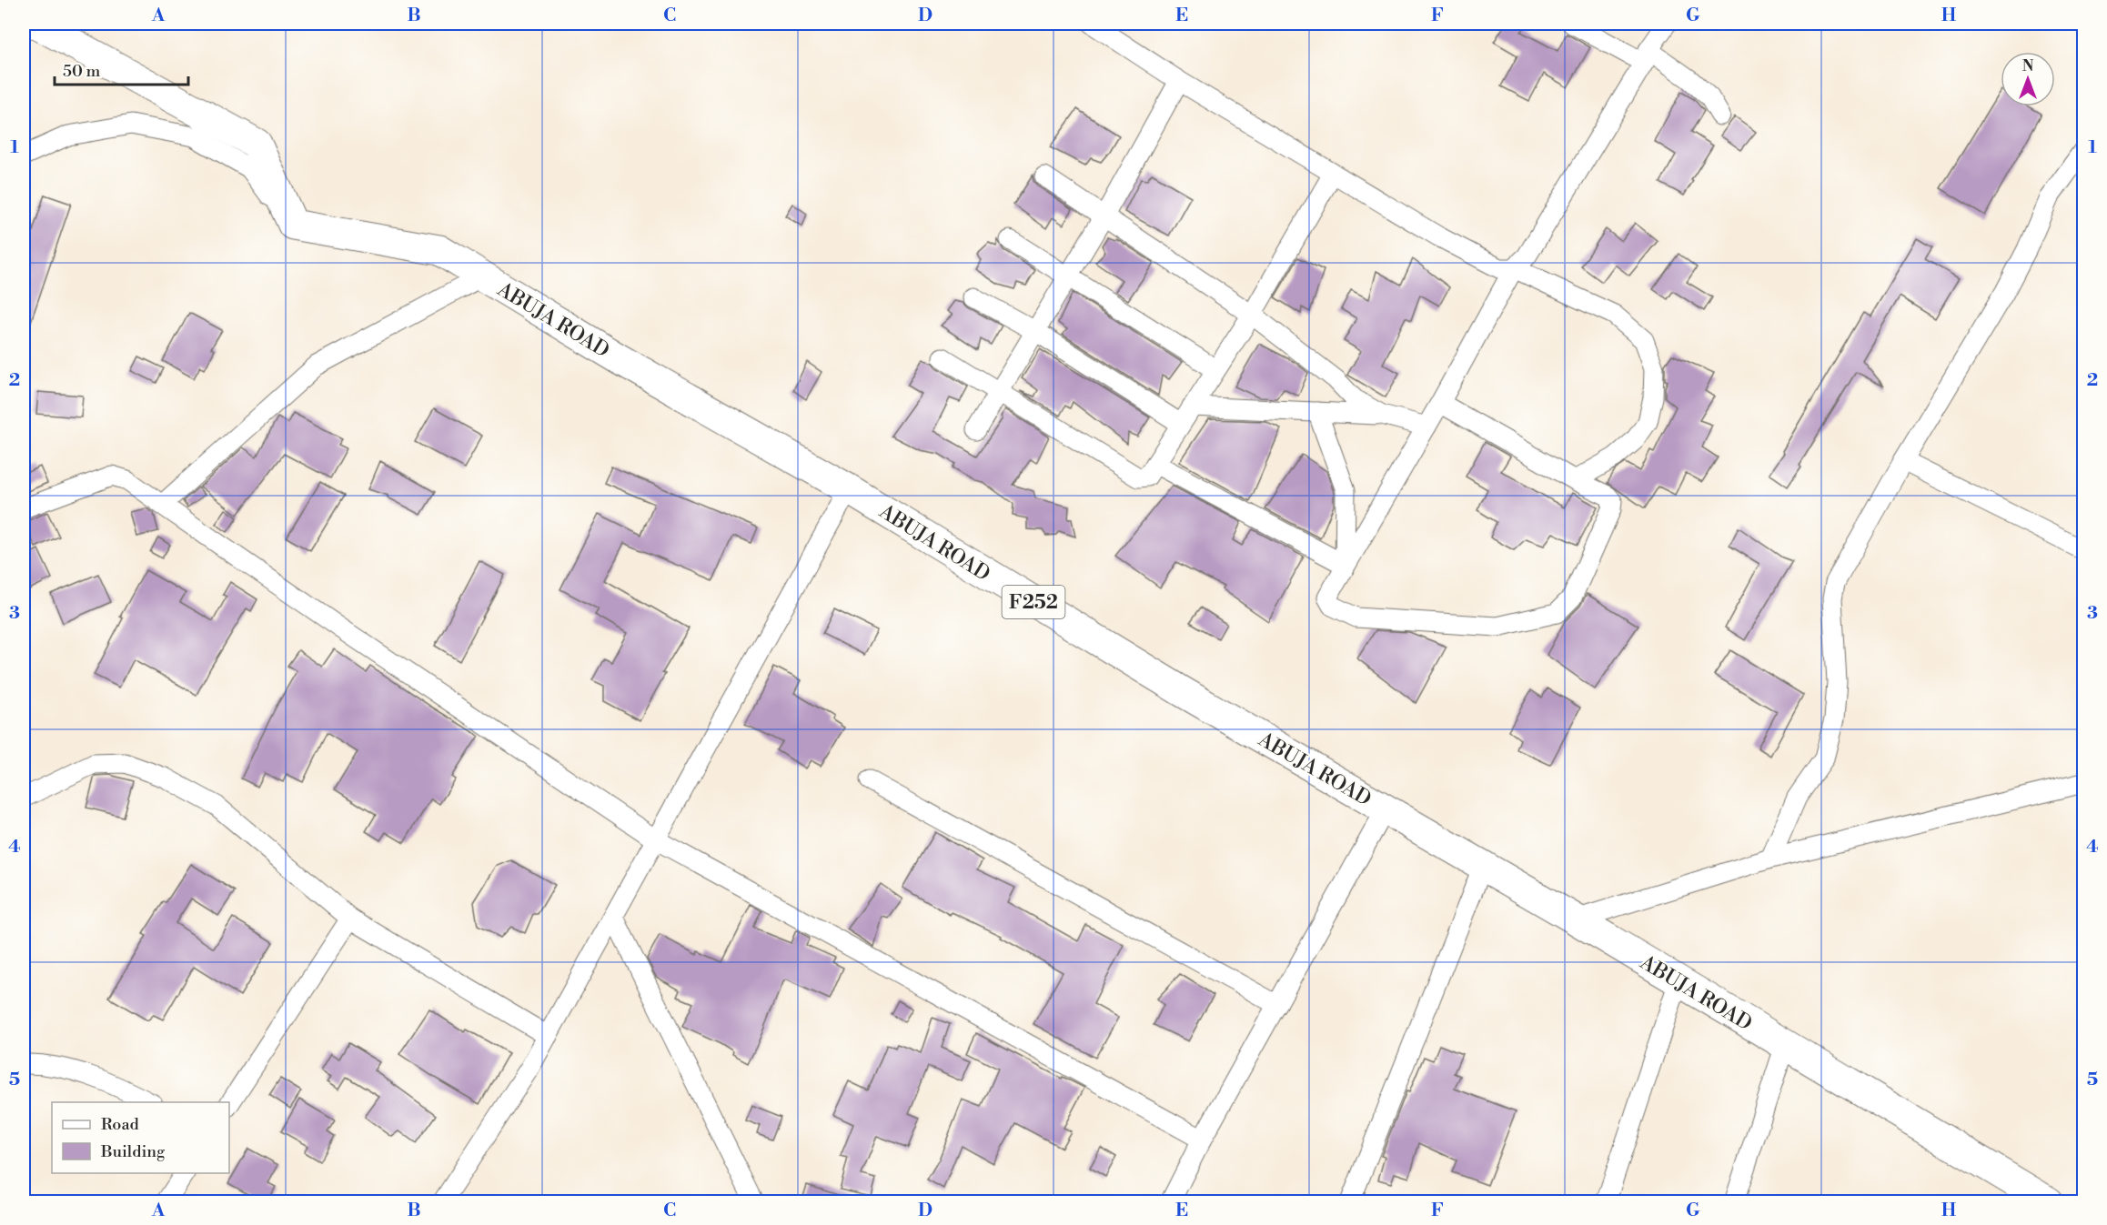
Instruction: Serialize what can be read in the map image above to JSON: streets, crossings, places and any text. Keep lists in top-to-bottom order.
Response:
{
  "streets": {
    "main road": ["ABUJA ROAD", "F252"]
  },
  "legend": ["Road", "Building"],
  "scale_bar": "50 m",
  "north": "top",
  "grid": {
    "columns": [
      "A",
      "B",
      "C",
      "D",
      "E",
      "F",
      "G",
      "H"
    ],
    "rows": [
      "1",
      "2",
      "3",
      "4",
      "5"
    ]
  }
}
